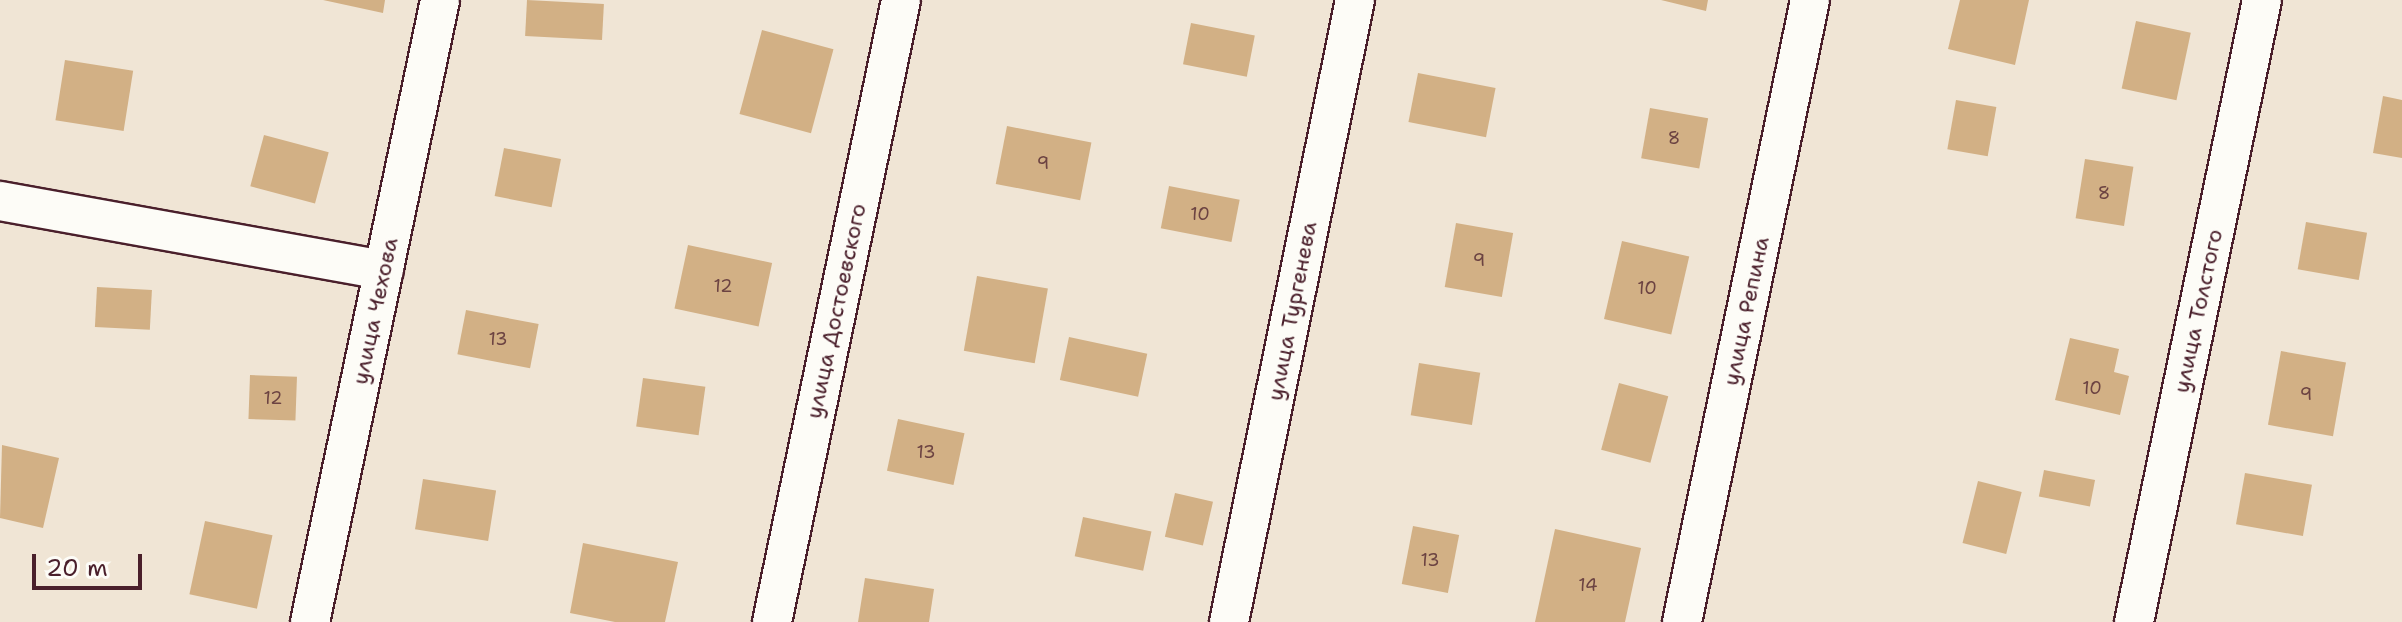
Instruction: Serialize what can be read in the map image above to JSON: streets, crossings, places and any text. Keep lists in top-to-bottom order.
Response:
{
  "streets": {
    "street": [
      "улица Чехова",
      "улица Достоевского",
      "улица Тургенева",
      "улица Репина",
      "улица Толстого"
    ]
  },
  "house_numbers": [
    "8",
    "9",
    "8",
    "10",
    "9",
    "12",
    "10",
    "13",
    "10",
    "9",
    "12",
    "13",
    "13",
    "14"
  ],
  "scale_bar": "20 m"
}
